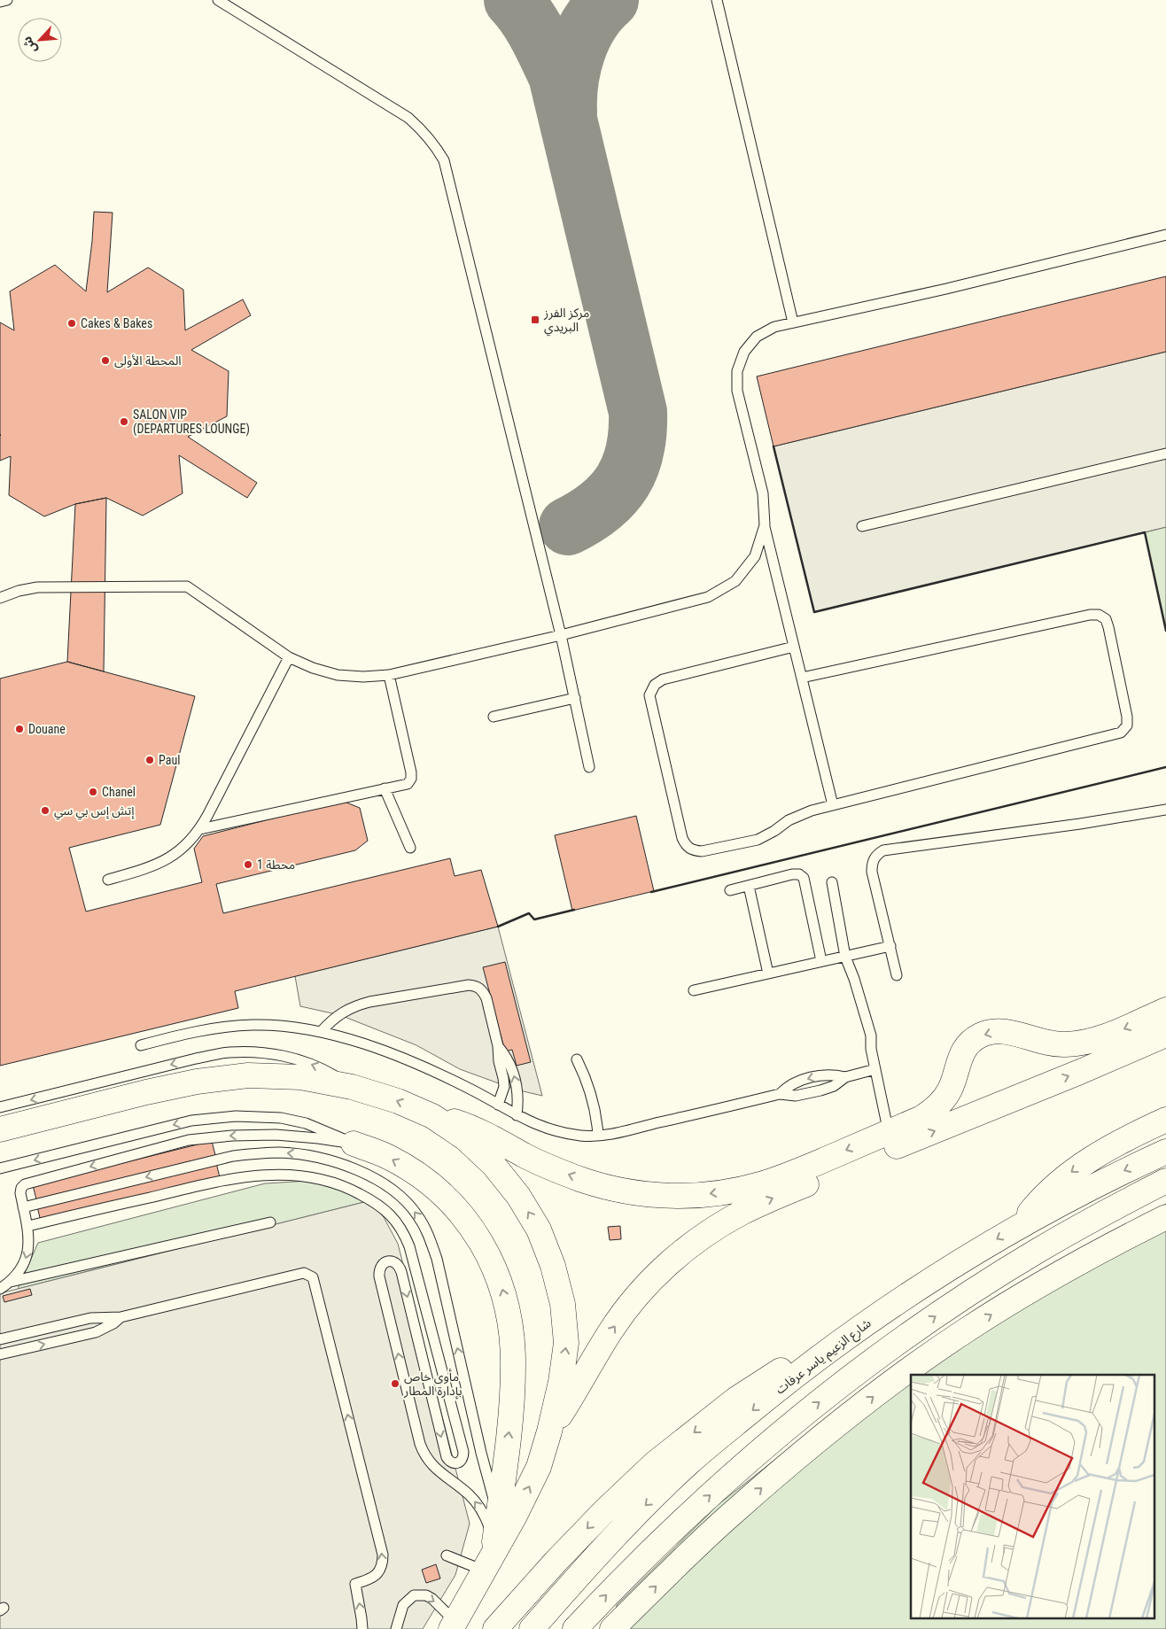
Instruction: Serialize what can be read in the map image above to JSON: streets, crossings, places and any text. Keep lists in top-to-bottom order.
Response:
{
  "streets": {
    "main road": ["شارع الزعيم ياسر عرفات"]
  },
  "places": {
    "transit": ["مركز الفرز البريدي"],
    "other": [
      "Cakes & Bakes",
      "المحطة الأولى",
      "SALON VIP (DEPARTURES LOUNGE)",
      "Douane",
      "Paul",
      "Chanel",
      "إتش إس بي سي",
      "محطة 1",
      "مأوى خاص بإدارة المطار"
    ]
  },
  "north": "bottom left"
}
